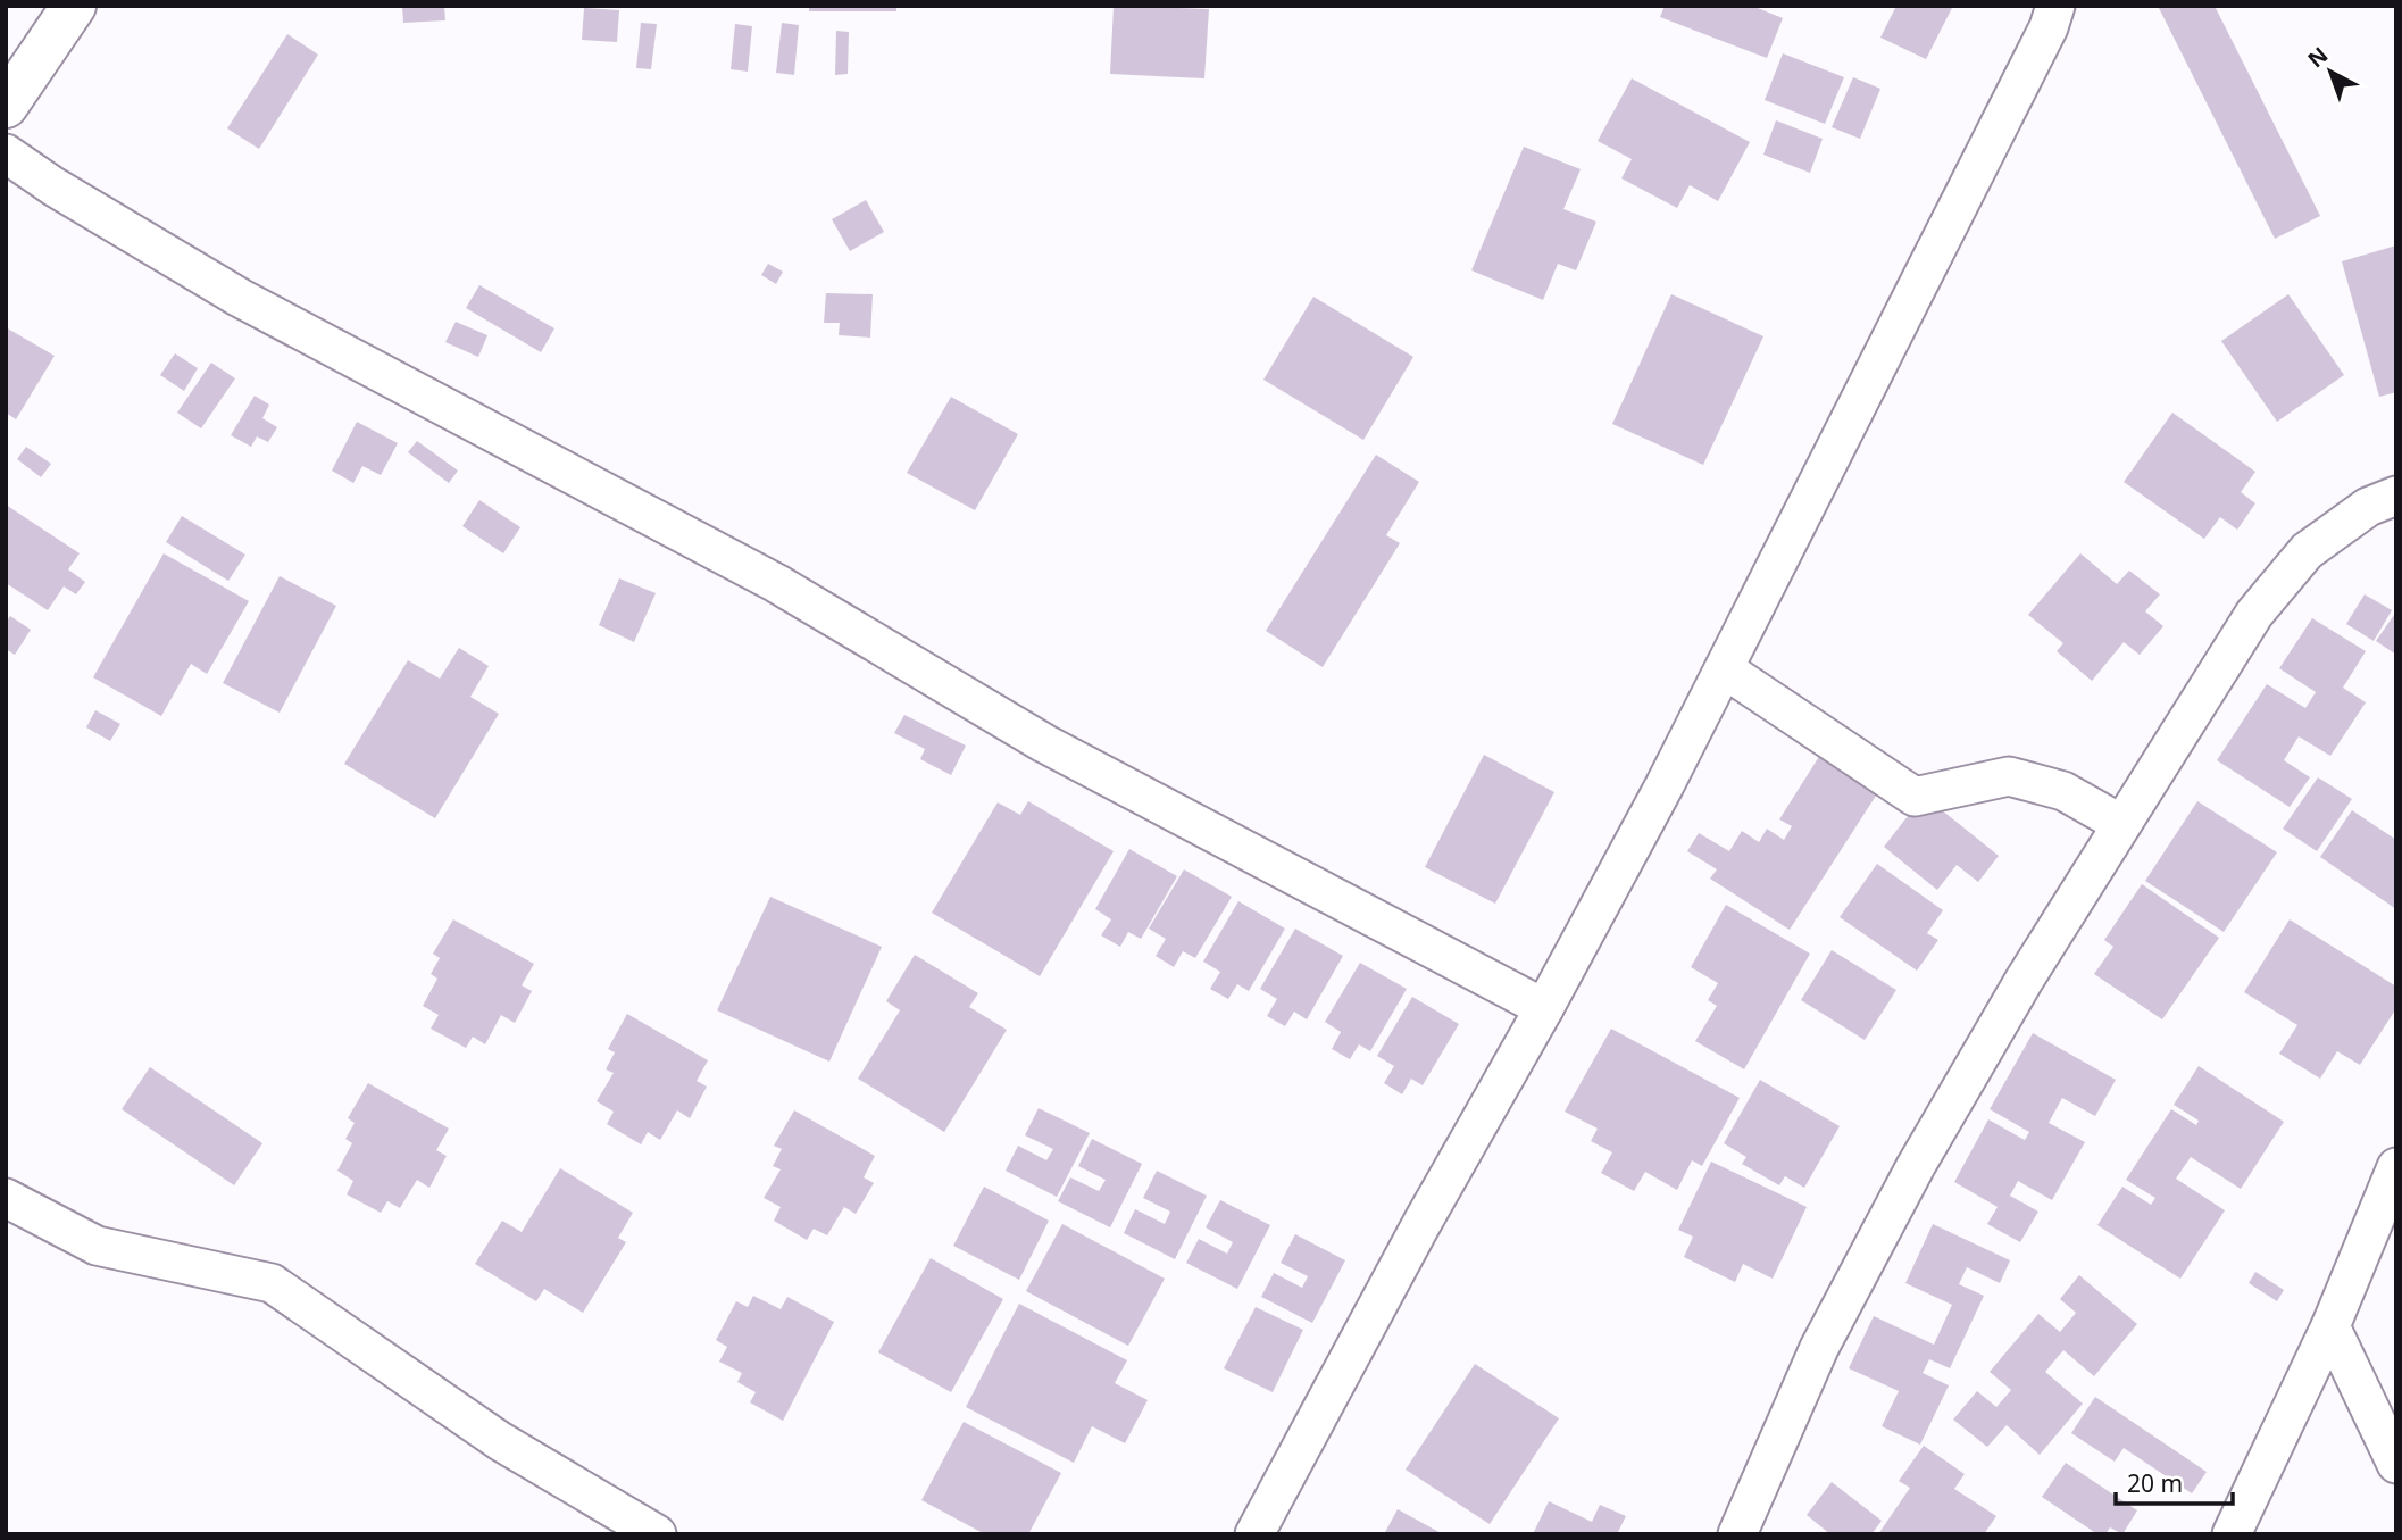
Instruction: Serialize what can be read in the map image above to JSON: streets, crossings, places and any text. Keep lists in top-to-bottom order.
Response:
{
  "scale_bar": "20 m",
  "north": "top left"
}
